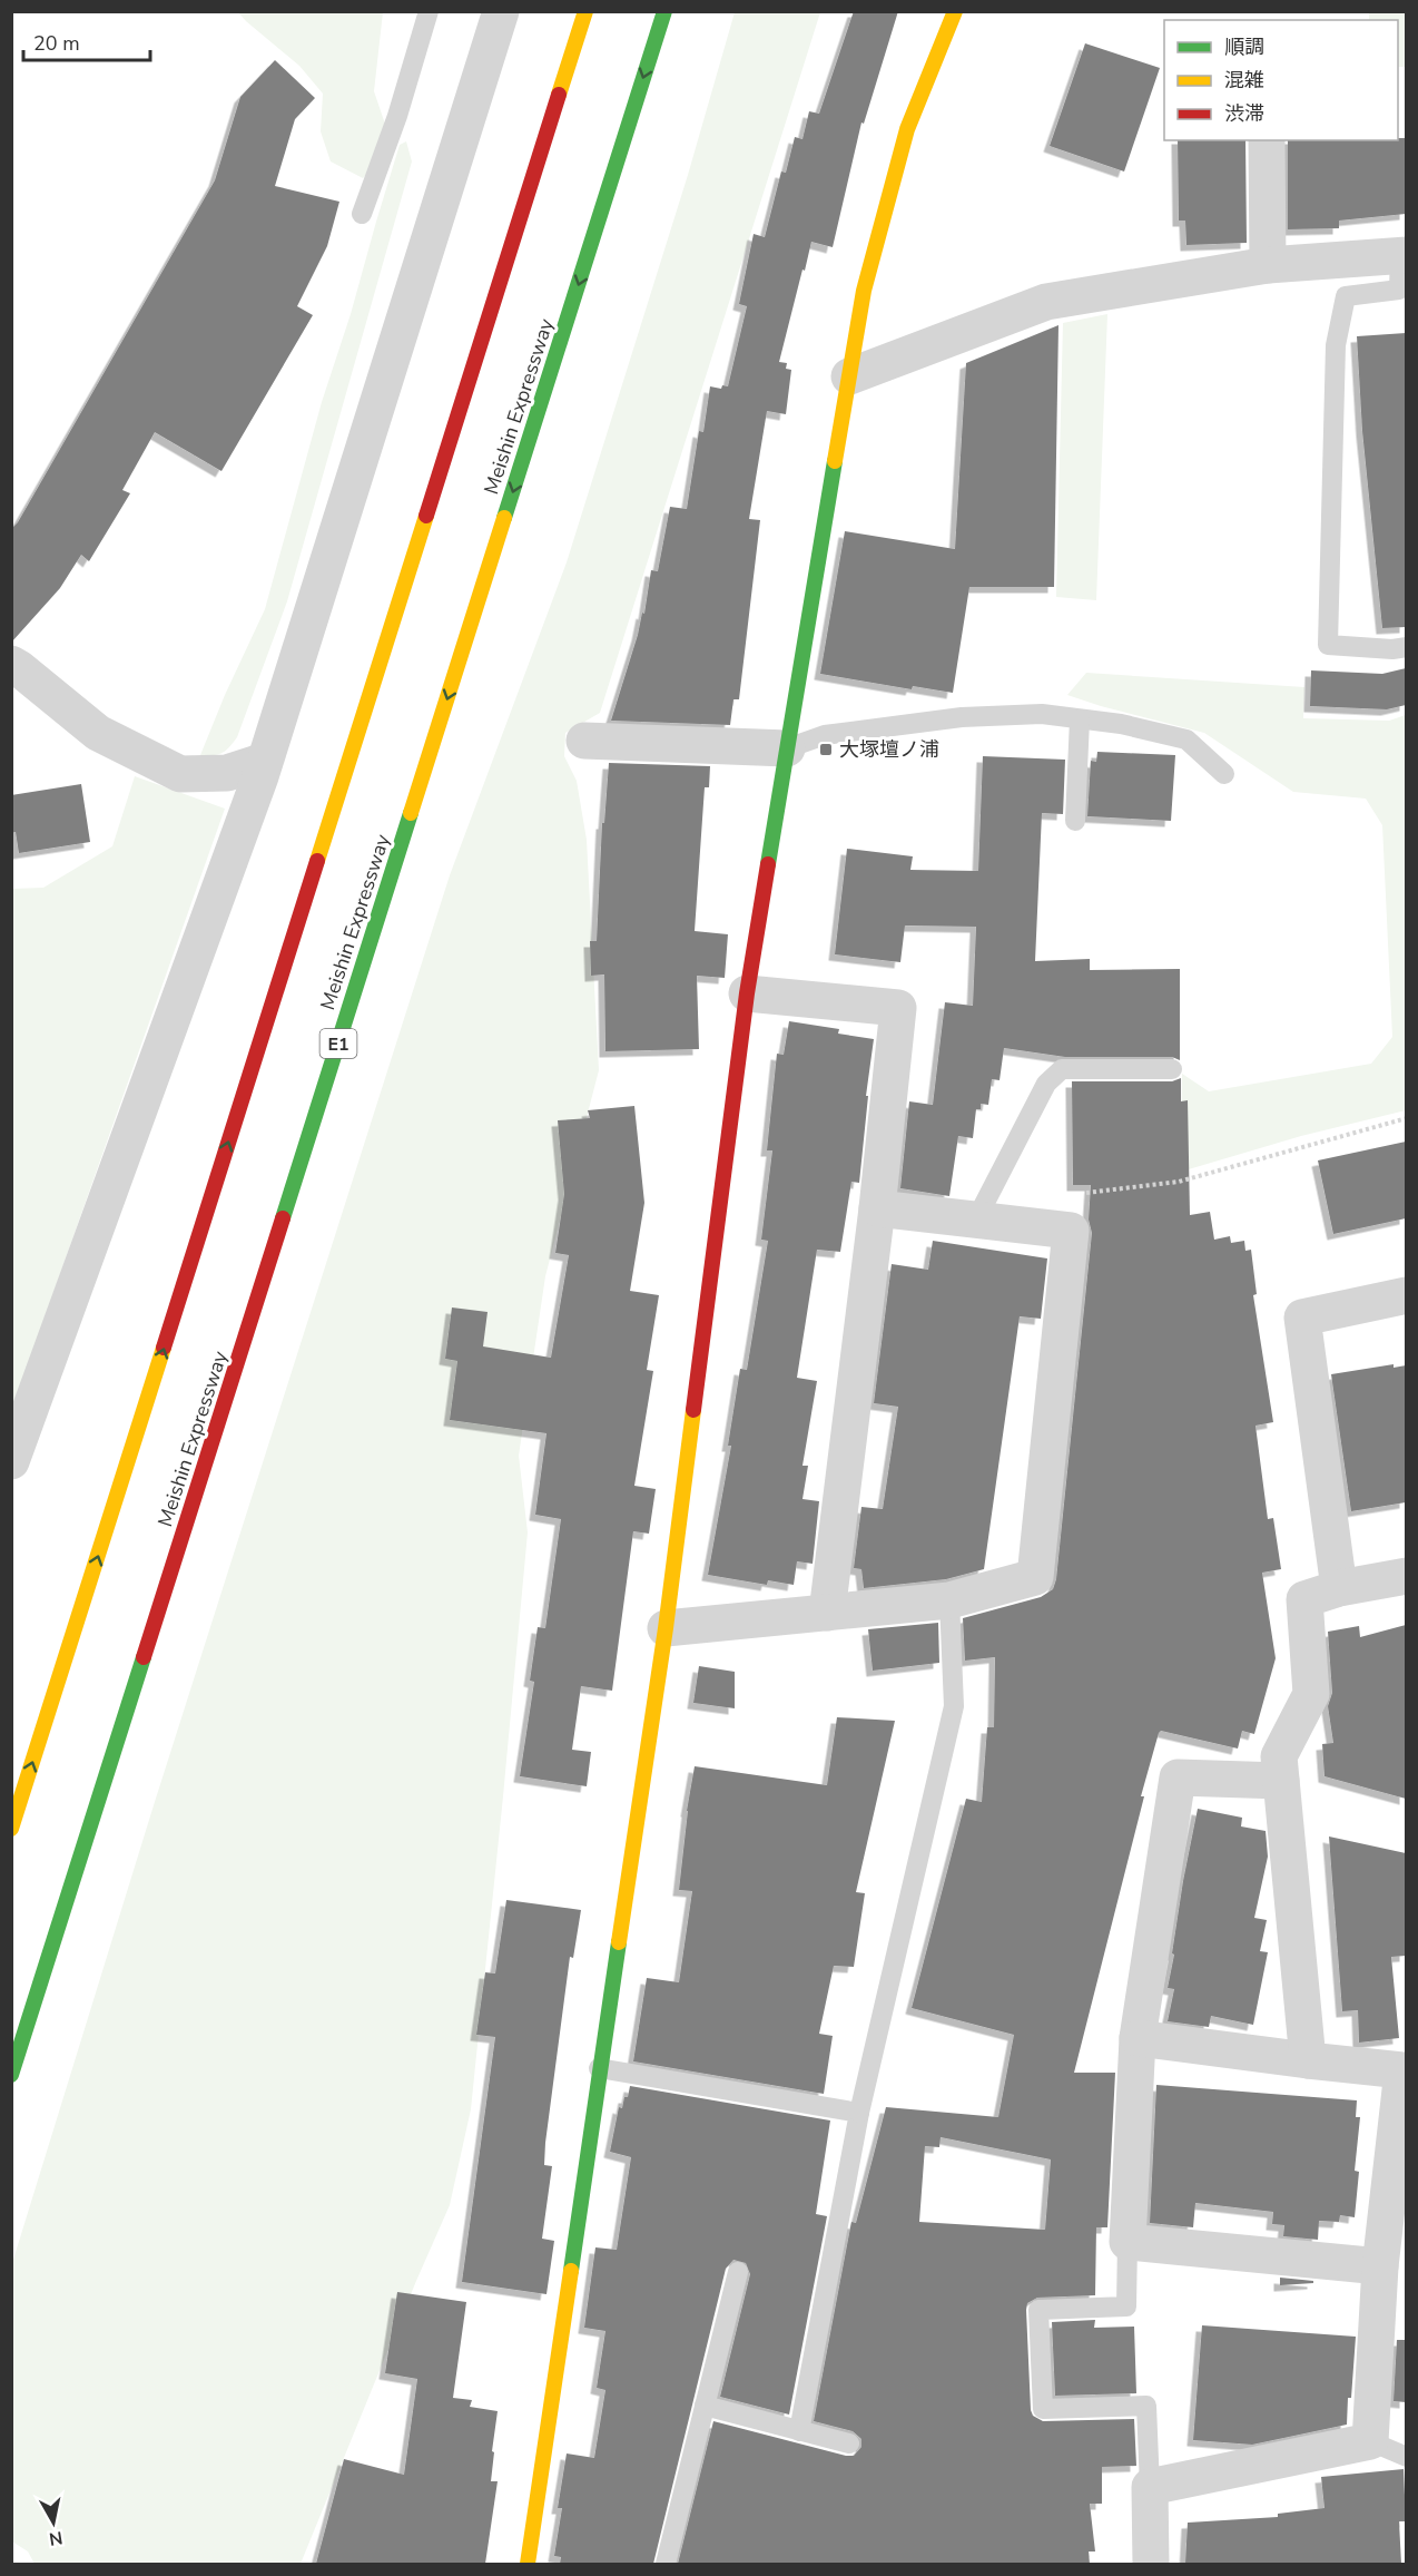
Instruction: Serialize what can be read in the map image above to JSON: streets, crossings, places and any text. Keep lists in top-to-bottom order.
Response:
{
  "streets": {
    "main road": ["Meishin Expressway", "E1"]
  },
  "places": {
    "transit": ["大塚壇ノ浦"]
  },
  "legend": ["順調", "混雑", "渋滞"],
  "scale_bar": "20 m",
  "north": "bottom"
}
